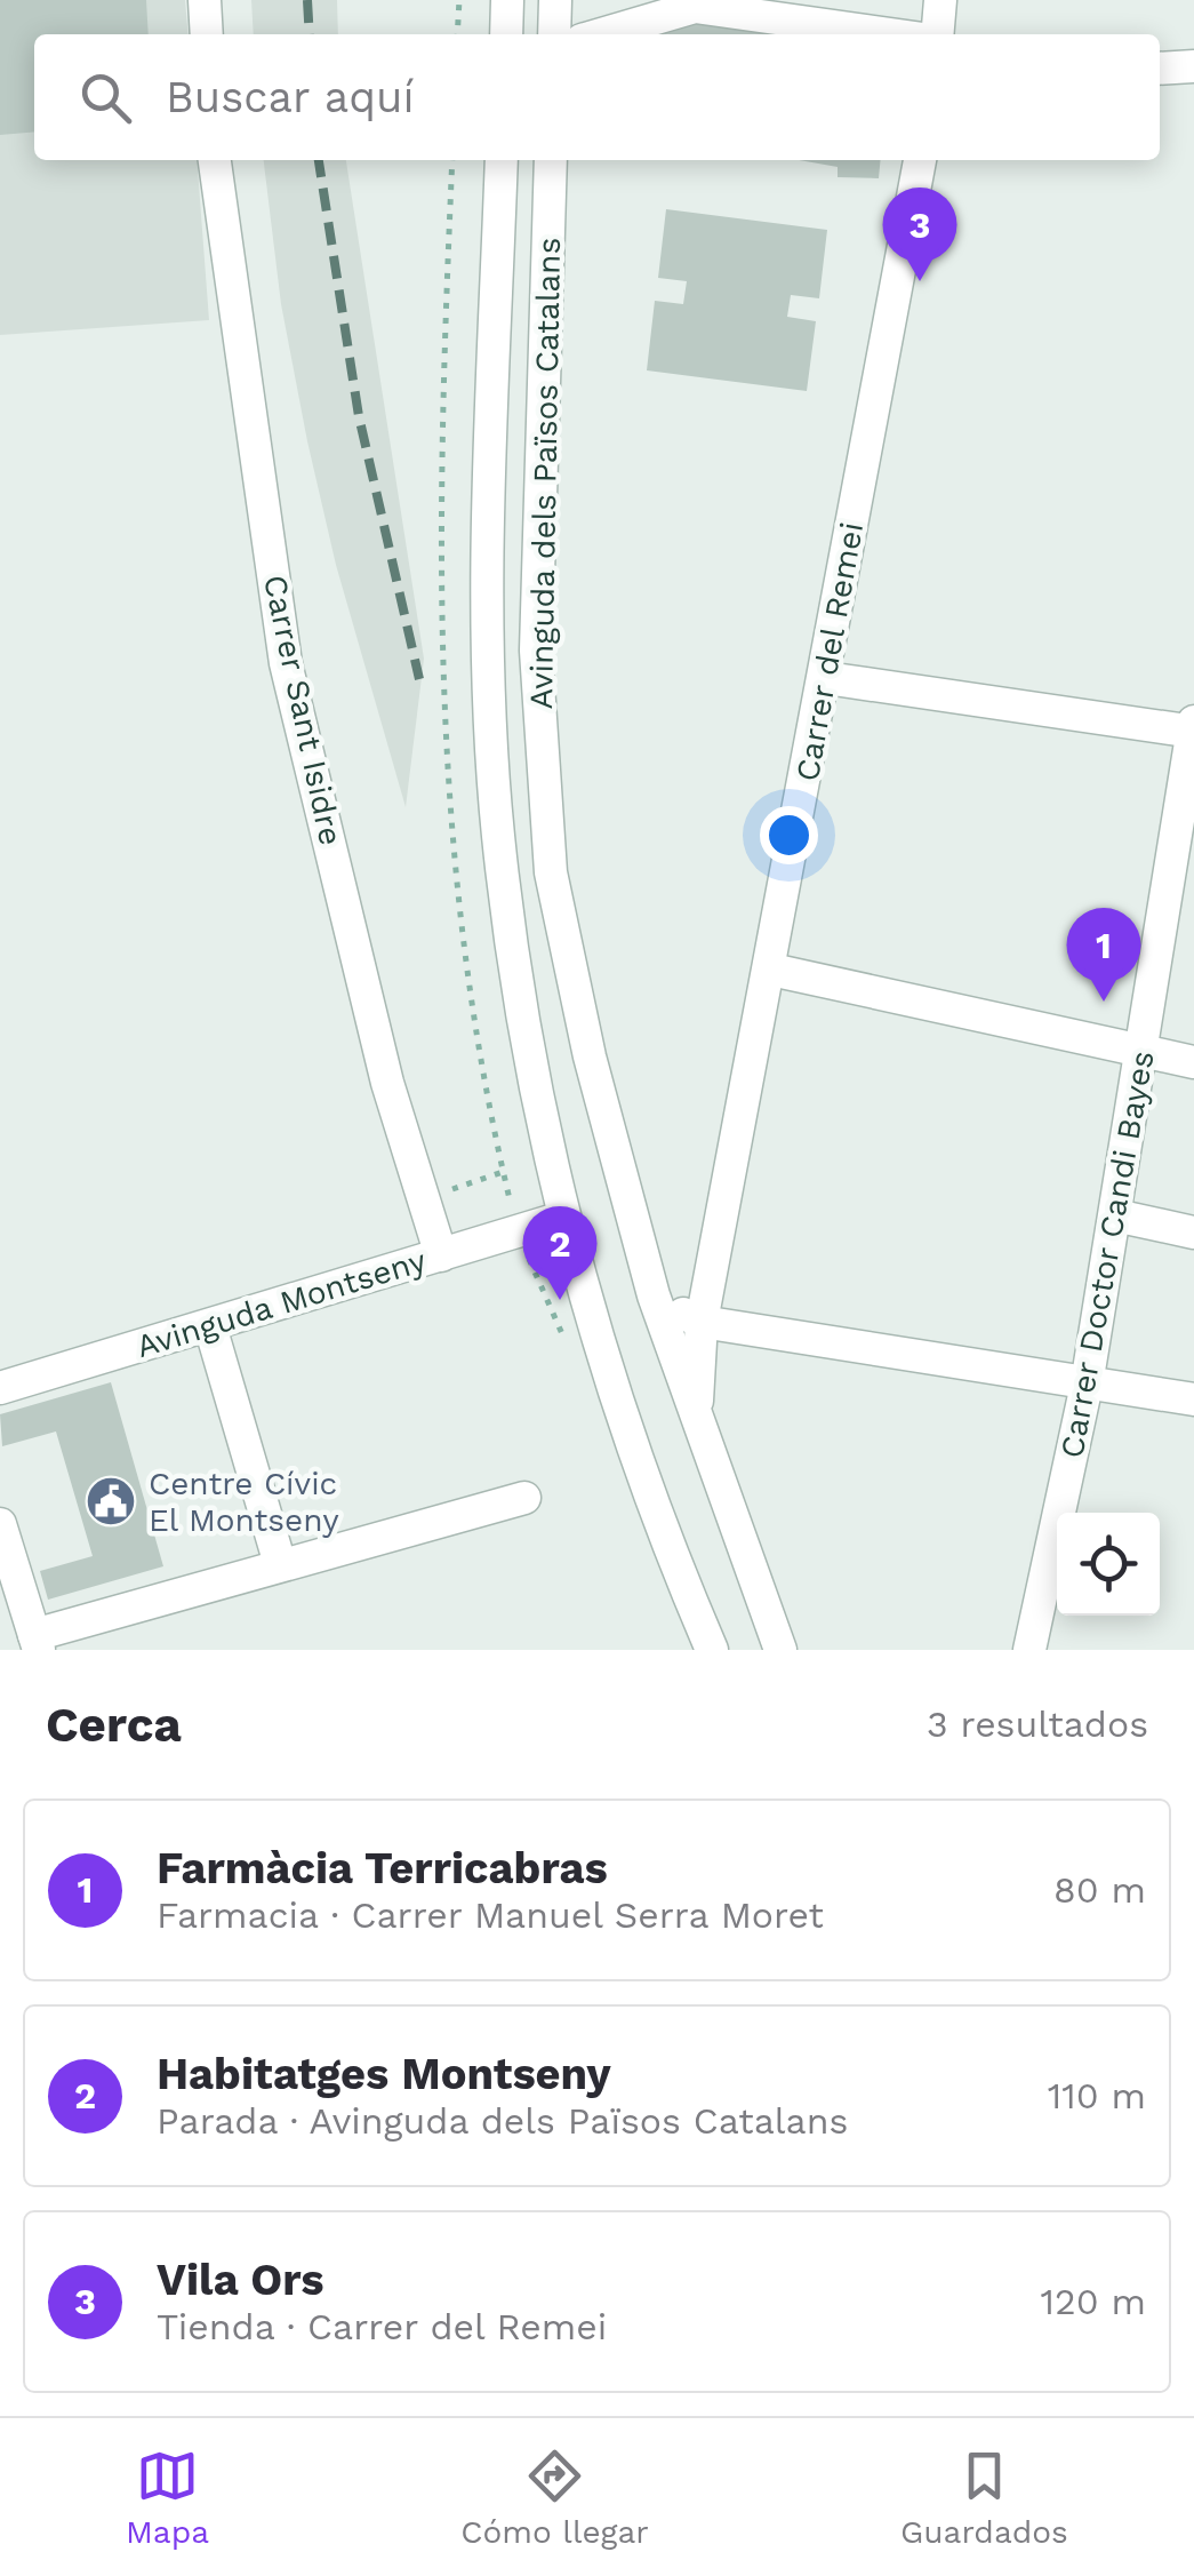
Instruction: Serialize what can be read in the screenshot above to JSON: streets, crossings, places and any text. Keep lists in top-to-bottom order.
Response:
{
  "streets": {
    "street": [
      "Avinguda dels Països Catalans",
      "Carrer del Remei",
      "Carrer Sant Isidre",
      "Carrer Doctor Candi Bayes",
      "Avinguda Montseny"
    ]
  },
  "crossings": [
    ["Avinguda dels Països Catalans", "Carrer del Remei"],
    ["Avinguda dels Països Catalans", "Avinguda Montseny"],
    ["Carrer Sant Isidre", "Avinguda Montseny"]
  ],
  "places": {
    "public building": ["Centre Cívic El Montseny"]
  },
  "page": {
    "search": "Buscar aquí",
    "pins": ["3", "1", "2"],
    "heading": ["Cerca", "3 resultados"],
    "list": [
      {
        "mark": "1",
        "name": "Farmàcia Terricabras",
        "note": "Farmacia · Carrer Manuel Serra Moret",
        "value": "80 m"
      },
      {
        "mark": "2",
        "name": "Habitatges Montseny",
        "note": "Parada · Avinguda dels Països Catalans",
        "value": "110 m"
      },
      {
        "mark": "3",
        "name": "Vila Ors",
        "note": "Tienda · Carrer del Remei",
        "value": "120 m"
      }
    ],
    "nav": ["Mapa", "Cómo llegar", "Guardados"]
  }
}
